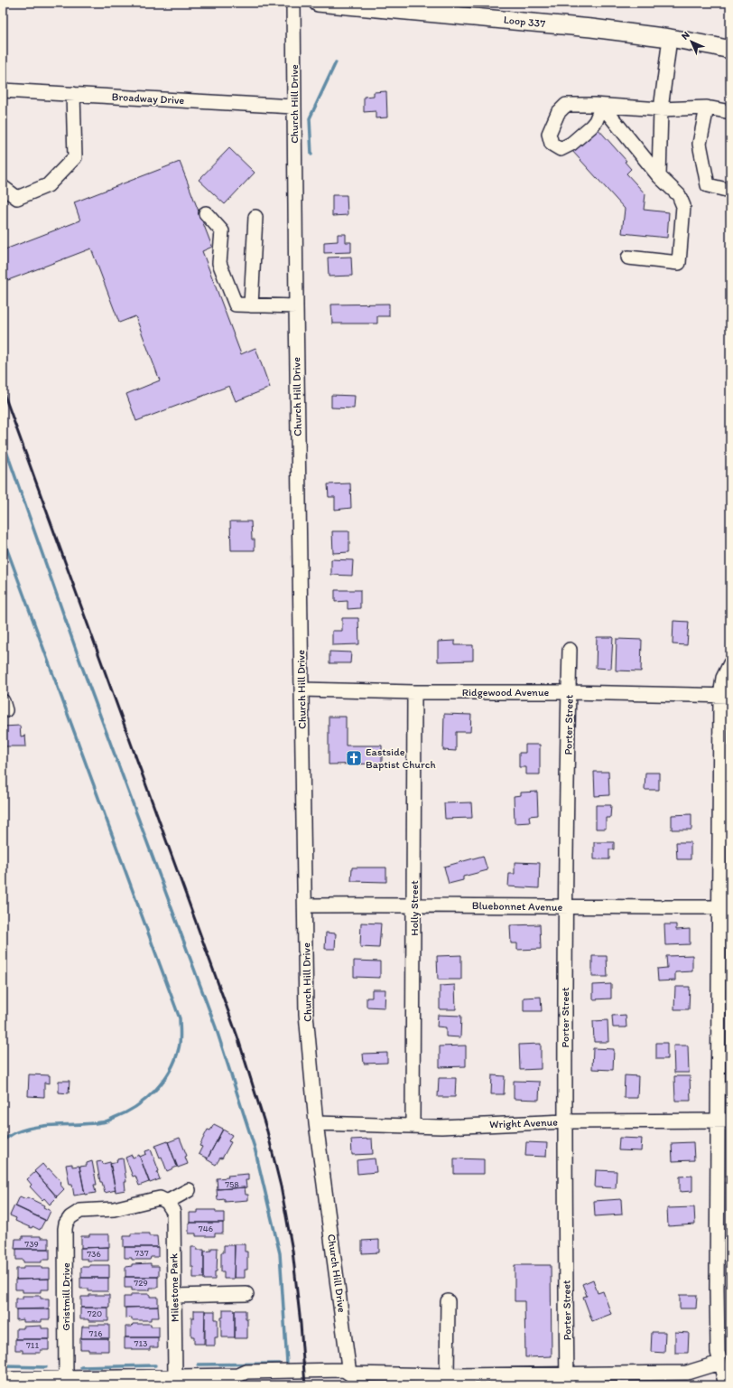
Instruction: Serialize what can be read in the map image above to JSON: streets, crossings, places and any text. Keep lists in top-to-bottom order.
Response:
{
  "streets": {
    "main road": ["Loop 337"],
    "street": [
      "Broadway Drive",
      "Church Hill Drive",
      "Ridgewood Avenue",
      "Porter Street",
      "Bluebonnet Avenue",
      "Holly Street",
      "Wright Avenue",
      "Milestone Park",
      "Gristmill Drive"
    ]
  },
  "crossings": [
    ["Broadway Drive", "Church Hill Drive"],
    ["Church Hill Drive", "Ridgewood Avenue"],
    ["Church Hill Drive", "Bluebonnet Avenue"],
    ["Church Hill Drive", "Wright Avenue"],
    ["Ridgewood Avenue", "Porter Street"],
    ["Ridgewood Avenue", "Holly Street"],
    ["Porter Street", "Bluebonnet Avenue"],
    ["Porter Street", "Wright Avenue"],
    ["Bluebonnet Avenue", "Holly Street"],
    ["Holly Street", "Wright Avenue"],
    ["Milestone Park", "Gristmill Drive"]
  ],
  "places": {
    "church": ["Eastside Baptist Church"]
  },
  "house_numbers": [
    "758",
    "746",
    "739",
    "737",
    "736",
    "729",
    "720",
    "716",
    "713",
    "711"
  ],
  "north": "top left"
}
